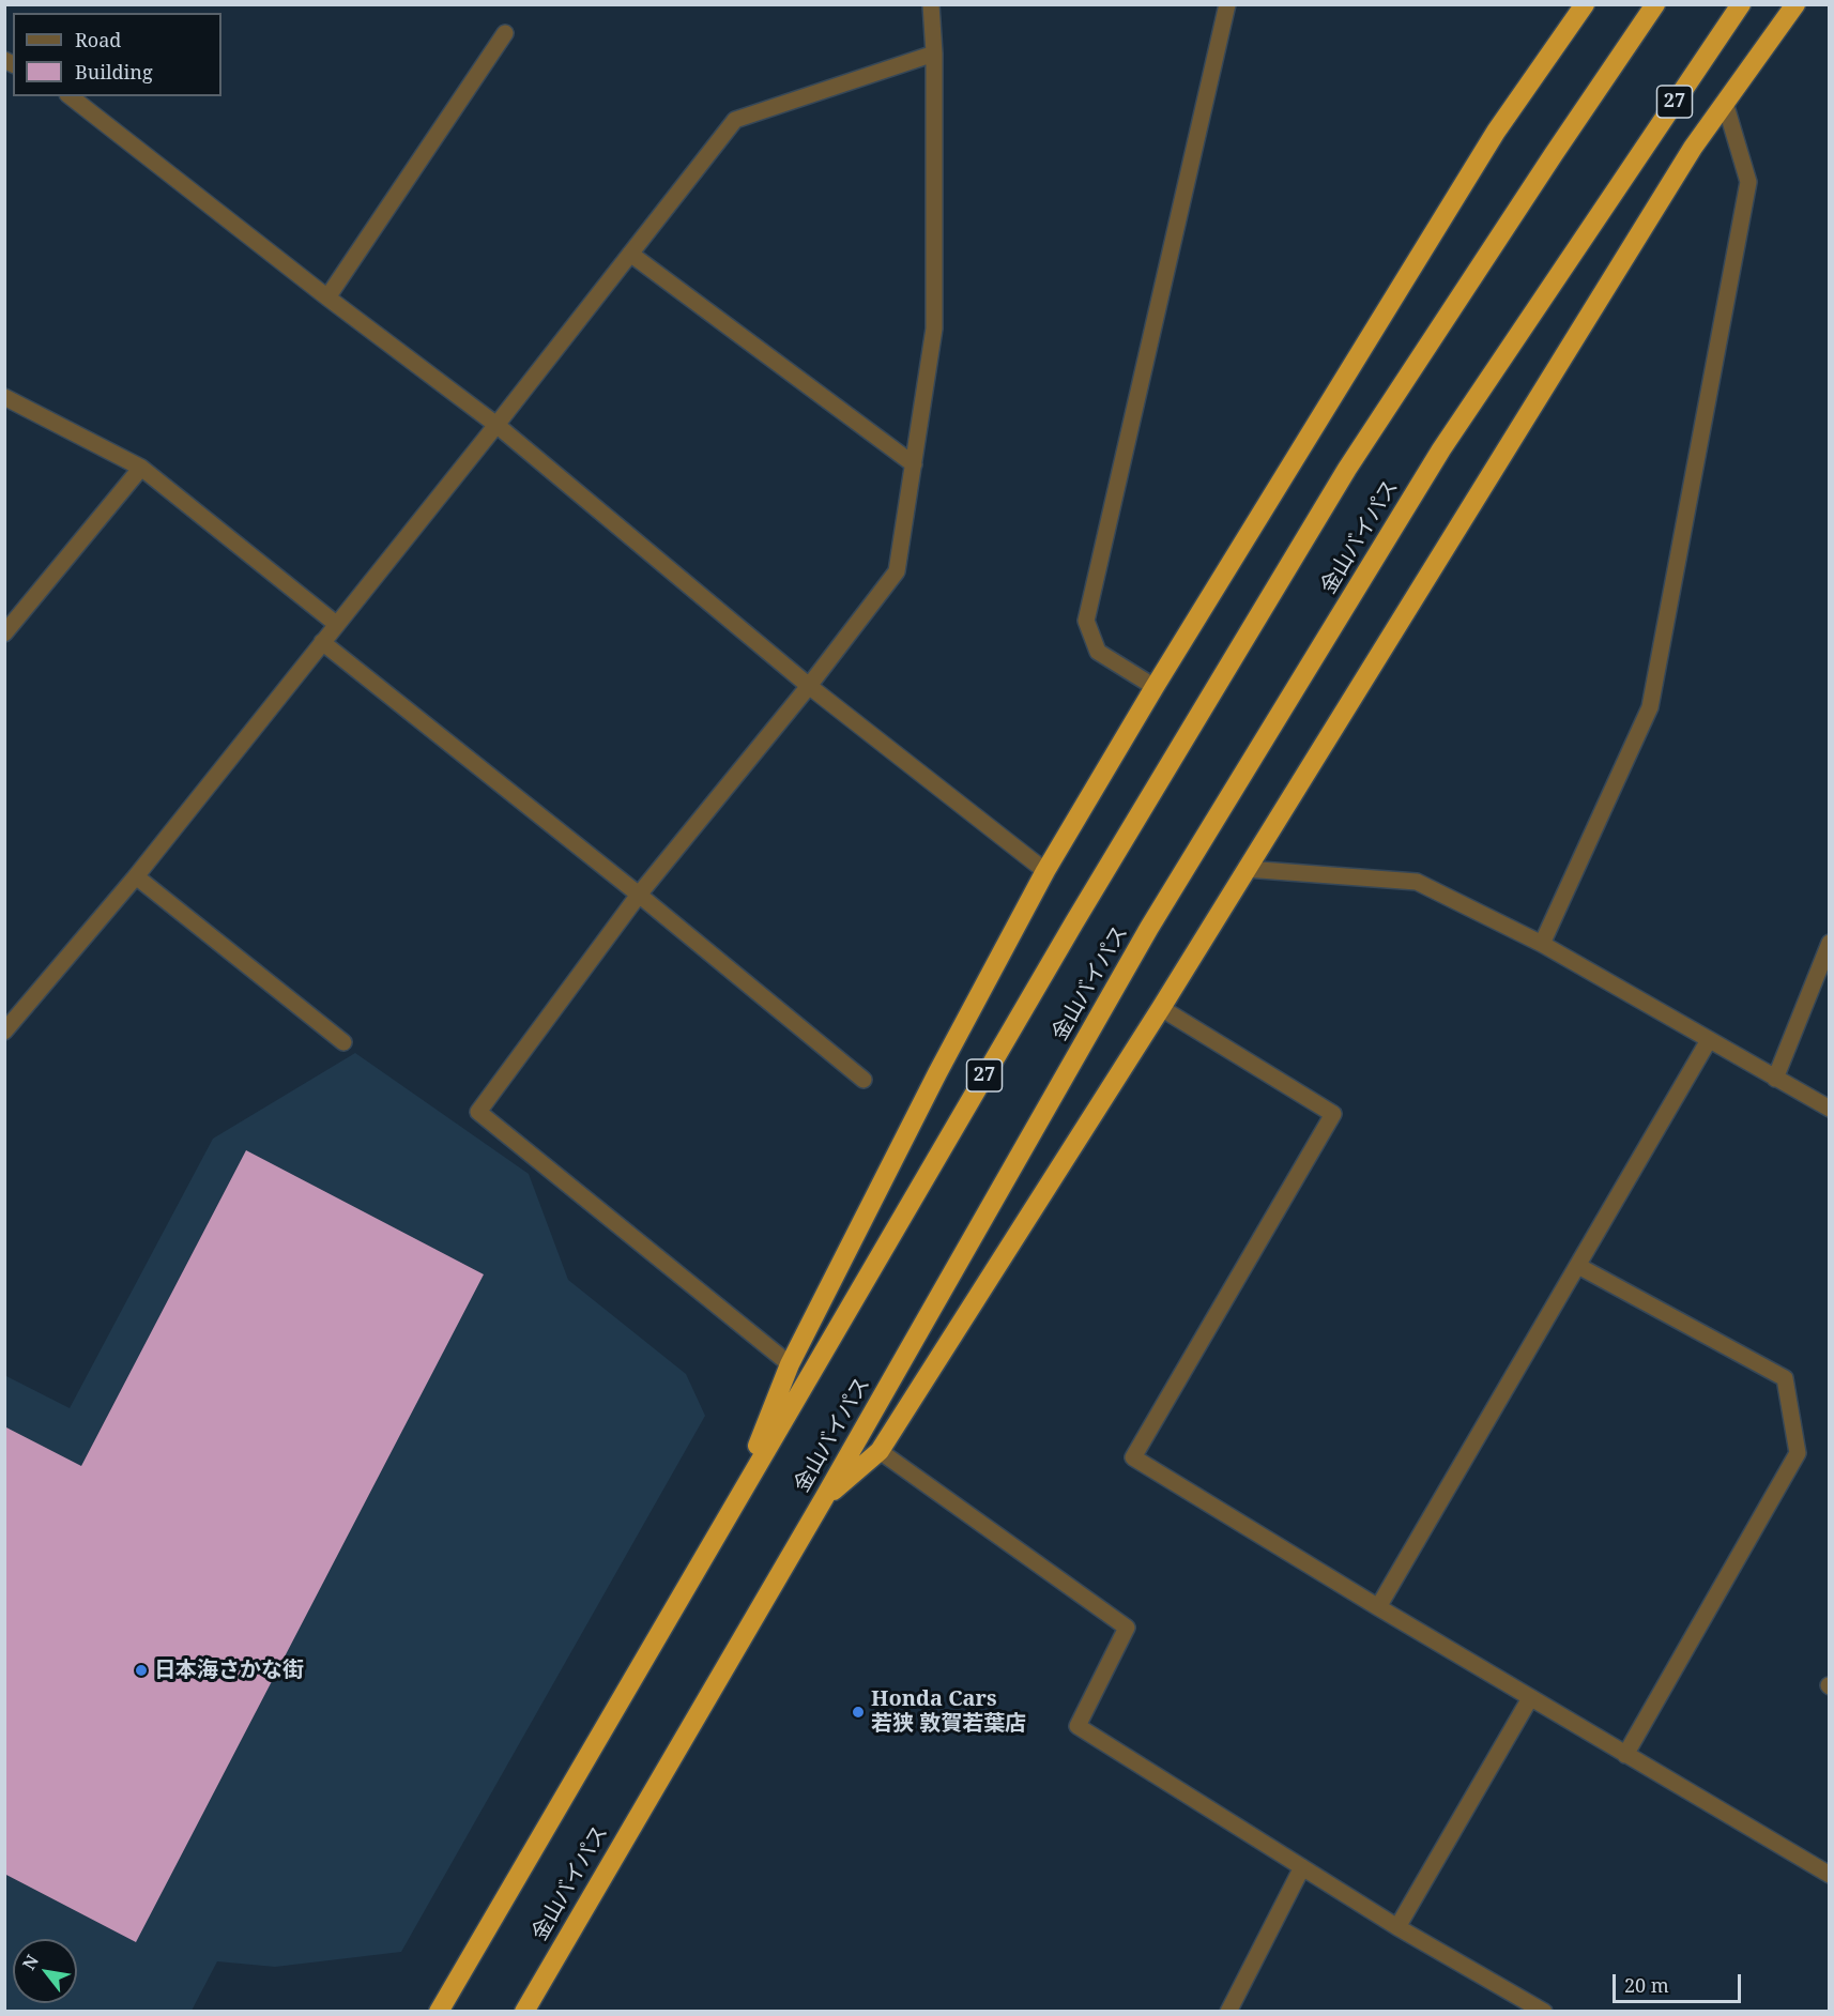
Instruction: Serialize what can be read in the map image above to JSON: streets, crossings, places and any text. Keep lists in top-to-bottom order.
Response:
{
  "streets": {
    "highway": ["27", "金山バイパス"]
  },
  "places": ["日本海さかな街", "Honda Cars 若狭 敦賀若葉店"],
  "legend": ["Road", "Building"],
  "scale_bar": "20 m",
  "north": "top left"
}
